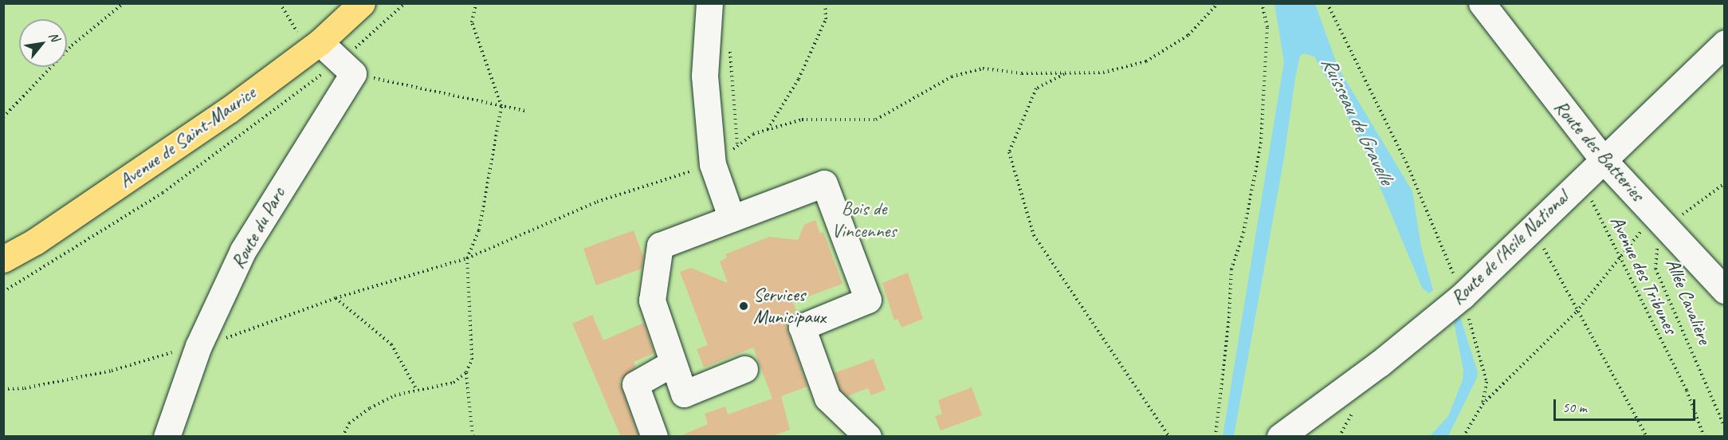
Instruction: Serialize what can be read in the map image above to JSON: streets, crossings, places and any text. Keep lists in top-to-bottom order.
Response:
{
  "streets": {
    "main road": ["Avenue de Saint-Maurice"],
    "street": ["Route des Batteries", "Route du Parc", "Route de l'Asile National"],
    "path": ["Avenue des Tribunes", "Allée Cavalière"]
  },
  "crossings": [
    ["Route des Batteries", "Route de l'Asile National"],
    ["Route des Batteries", "Allée Cavalière"],
    ["Route de l'Asile National", "Avenue des Tribunes"]
  ],
  "water": ["Ruisseau de Gravelle"],
  "parks": ["Bois de Vincennes"],
  "places": ["Services Municipaux"],
  "scale_bar": "50 m",
  "north": "top right"
}
